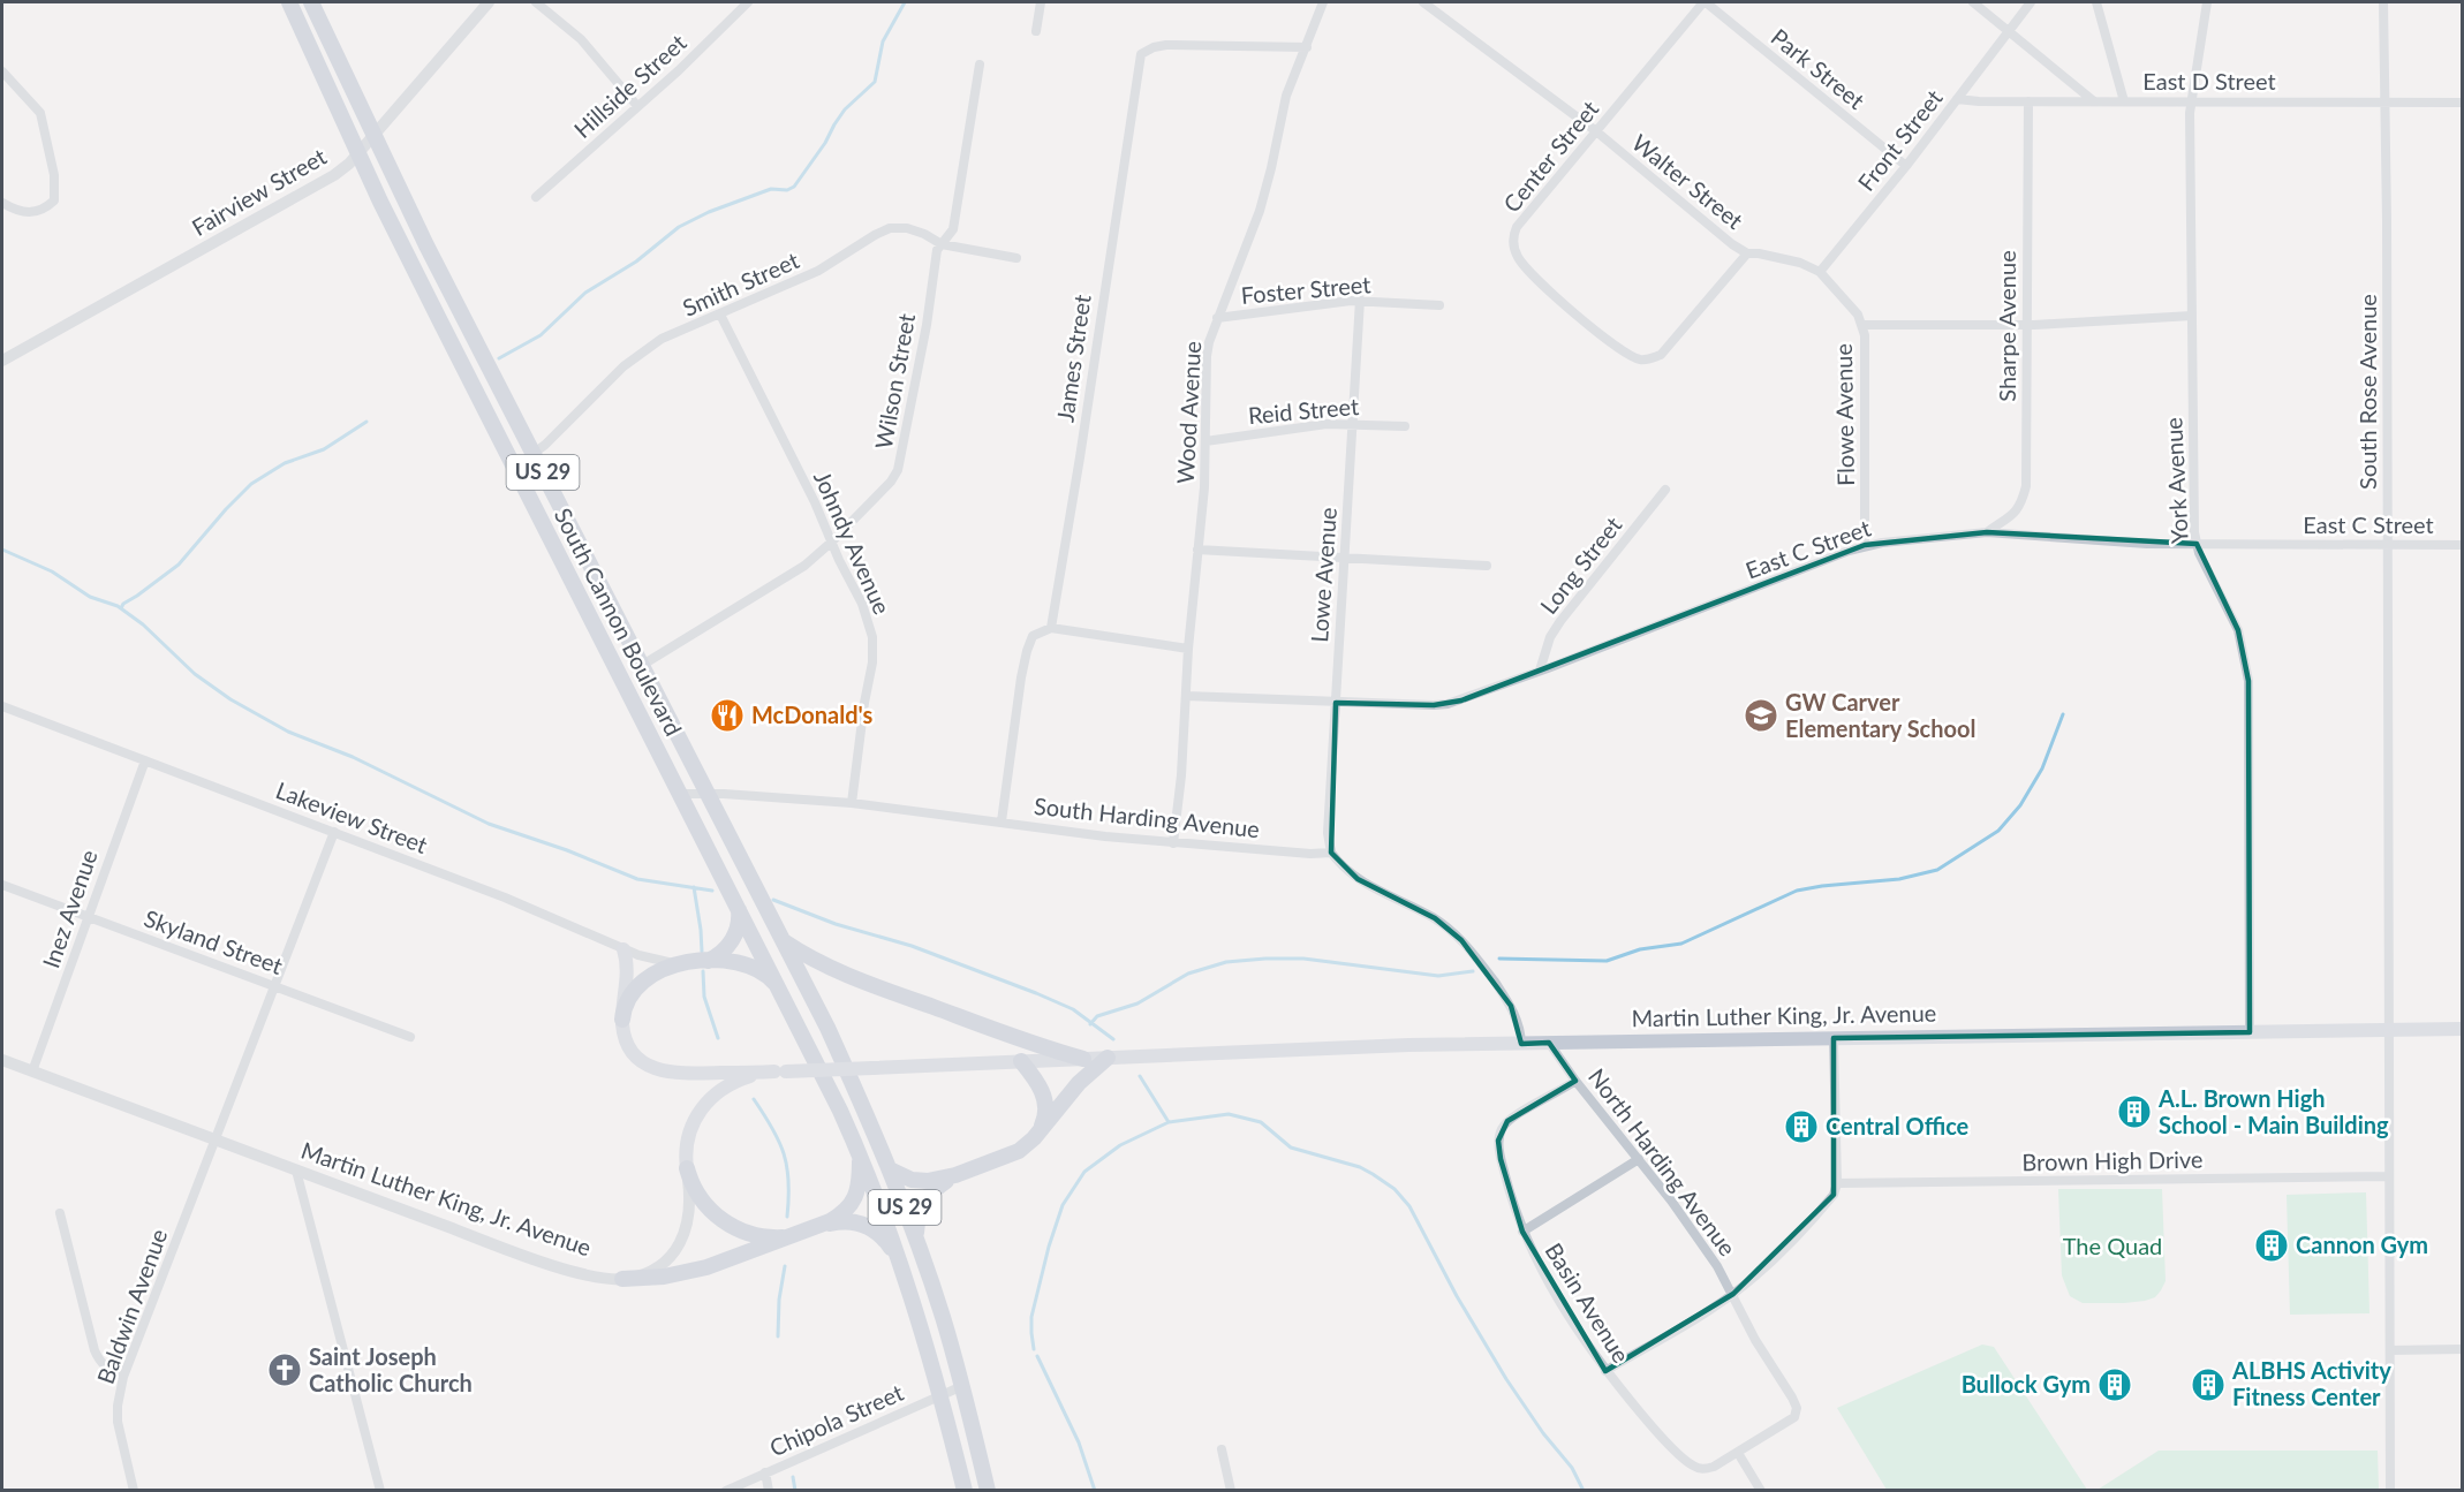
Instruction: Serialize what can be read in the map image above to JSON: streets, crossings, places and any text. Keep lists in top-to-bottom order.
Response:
{
  "streets": {
    "main road": ["US 29", "South Cannon Boulevard", "Martin Luther King, Jr. Avenue"],
    "street": [
      "Park Street",
      "East D Street",
      "Hillside Street",
      "Front Street",
      "Center Street",
      "Walter Street",
      "Fairview Street",
      "Smith Street",
      "Foster Street",
      "Sharpe Avenue",
      "James Street",
      "Wilson Street",
      "South Rose Avenue",
      "Reid Street",
      "Wood Avenue",
      "Flowe Avenue",
      "York Avenue",
      "East C Street",
      "Johndy Avenue",
      "Long Street",
      "Lowe Avenue",
      "Lakeview Street",
      "South Harding Avenue",
      "Inez Avenue",
      "Skyland Street",
      "Brown High Drive",
      "North Harding Avenue",
      "Basin Avenue",
      "Baldwin Avenue",
      "Chipola Street"
    ]
  },
  "crossings": [
    ["Park Street", "Front Street"],
    ["Park Street", "Center Street"],
    ["East D Street", "Front Street"],
    ["East D Street", "Sharpe Avenue"],
    ["East D Street", "South Rose Avenue"],
    ["East D Street", "York Avenue"],
    ["Front Street", "Walter Street"],
    ["Center Street", "Walter Street"],
    ["Walter Street", "Flowe Avenue"],
    ["Fairview Street", "South Cannon Boulevard"],
    ["Smith Street", "Wilson Street"],
    ["Smith Street", "Johndy Avenue"],
    ["Smith Street", "South Cannon Boulevard"],
    ["Foster Street", "Wood Avenue"],
    ["Foster Street", "Lowe Avenue"],
    ["Sharpe Avenue", "East C Street"],
    ["James Street", "Wood Avenue"],
    ["Wilson Street", "Johndy Avenue"],
    ["Wilson Street", "South Cannon Boulevard"],
    ["South Rose Avenue", "East C Street"],
    ["South Rose Avenue", "Martin Luther King, Jr. Avenue"],
    ["South Rose Avenue", "Brown High Drive"],
    ["Reid Street", "Wood Avenue"],
    ["Reid Street", "Lowe Avenue"],
    ["Wood Avenue", "East C Street"],
    ["Wood Avenue", "South Harding Avenue"],
    ["Flowe Avenue", "East C Street"],
    ["US 29", "South Cannon Boulevard"],
    ["US 29", "Chipola Street"],
    ["York Avenue", "East C Street"],
    ["York Avenue", "Martin Luther King, Jr. Avenue"],
    ["East C Street", "Long Street"],
    ["East C Street", "Lowe Avenue"],
    ["Johndy Avenue", "South Harding Avenue"],
    ["Lowe Avenue", "South Harding Avenue"],
    ["South Cannon Boulevard", "South Harding Avenue"],
    ["Lakeview Street", "Inez Avenue"],
    ["Lakeview Street", "Baldwin Avenue"],
    ["Inez Avenue", "Skyland Street"],
    ["Inez Avenue", "Martin Luther King, Jr. Avenue"],
    ["Skyland Street", "Baldwin Avenue"],
    ["Martin Luther King, Jr. Avenue", "North Harding Avenue"],
    ["Martin Luther King, Jr. Avenue", "Baldwin Avenue"],
    ["North Harding Avenue", "Basin Avenue"]
  ],
  "parks": ["The Quad"],
  "places": {
    "restaurant": ["McDonald's"],
    "school or university": ["GW Carver Elementary School"],
    "building": [
      "A.L. Brown High School - Main Building",
      "Central Office",
      "Cannon Gym",
      "Bullock Gym",
      "ALBHS Activity Fitness Center"
    ],
    "church": ["Saint Joseph Catholic Church"]
  }
}
